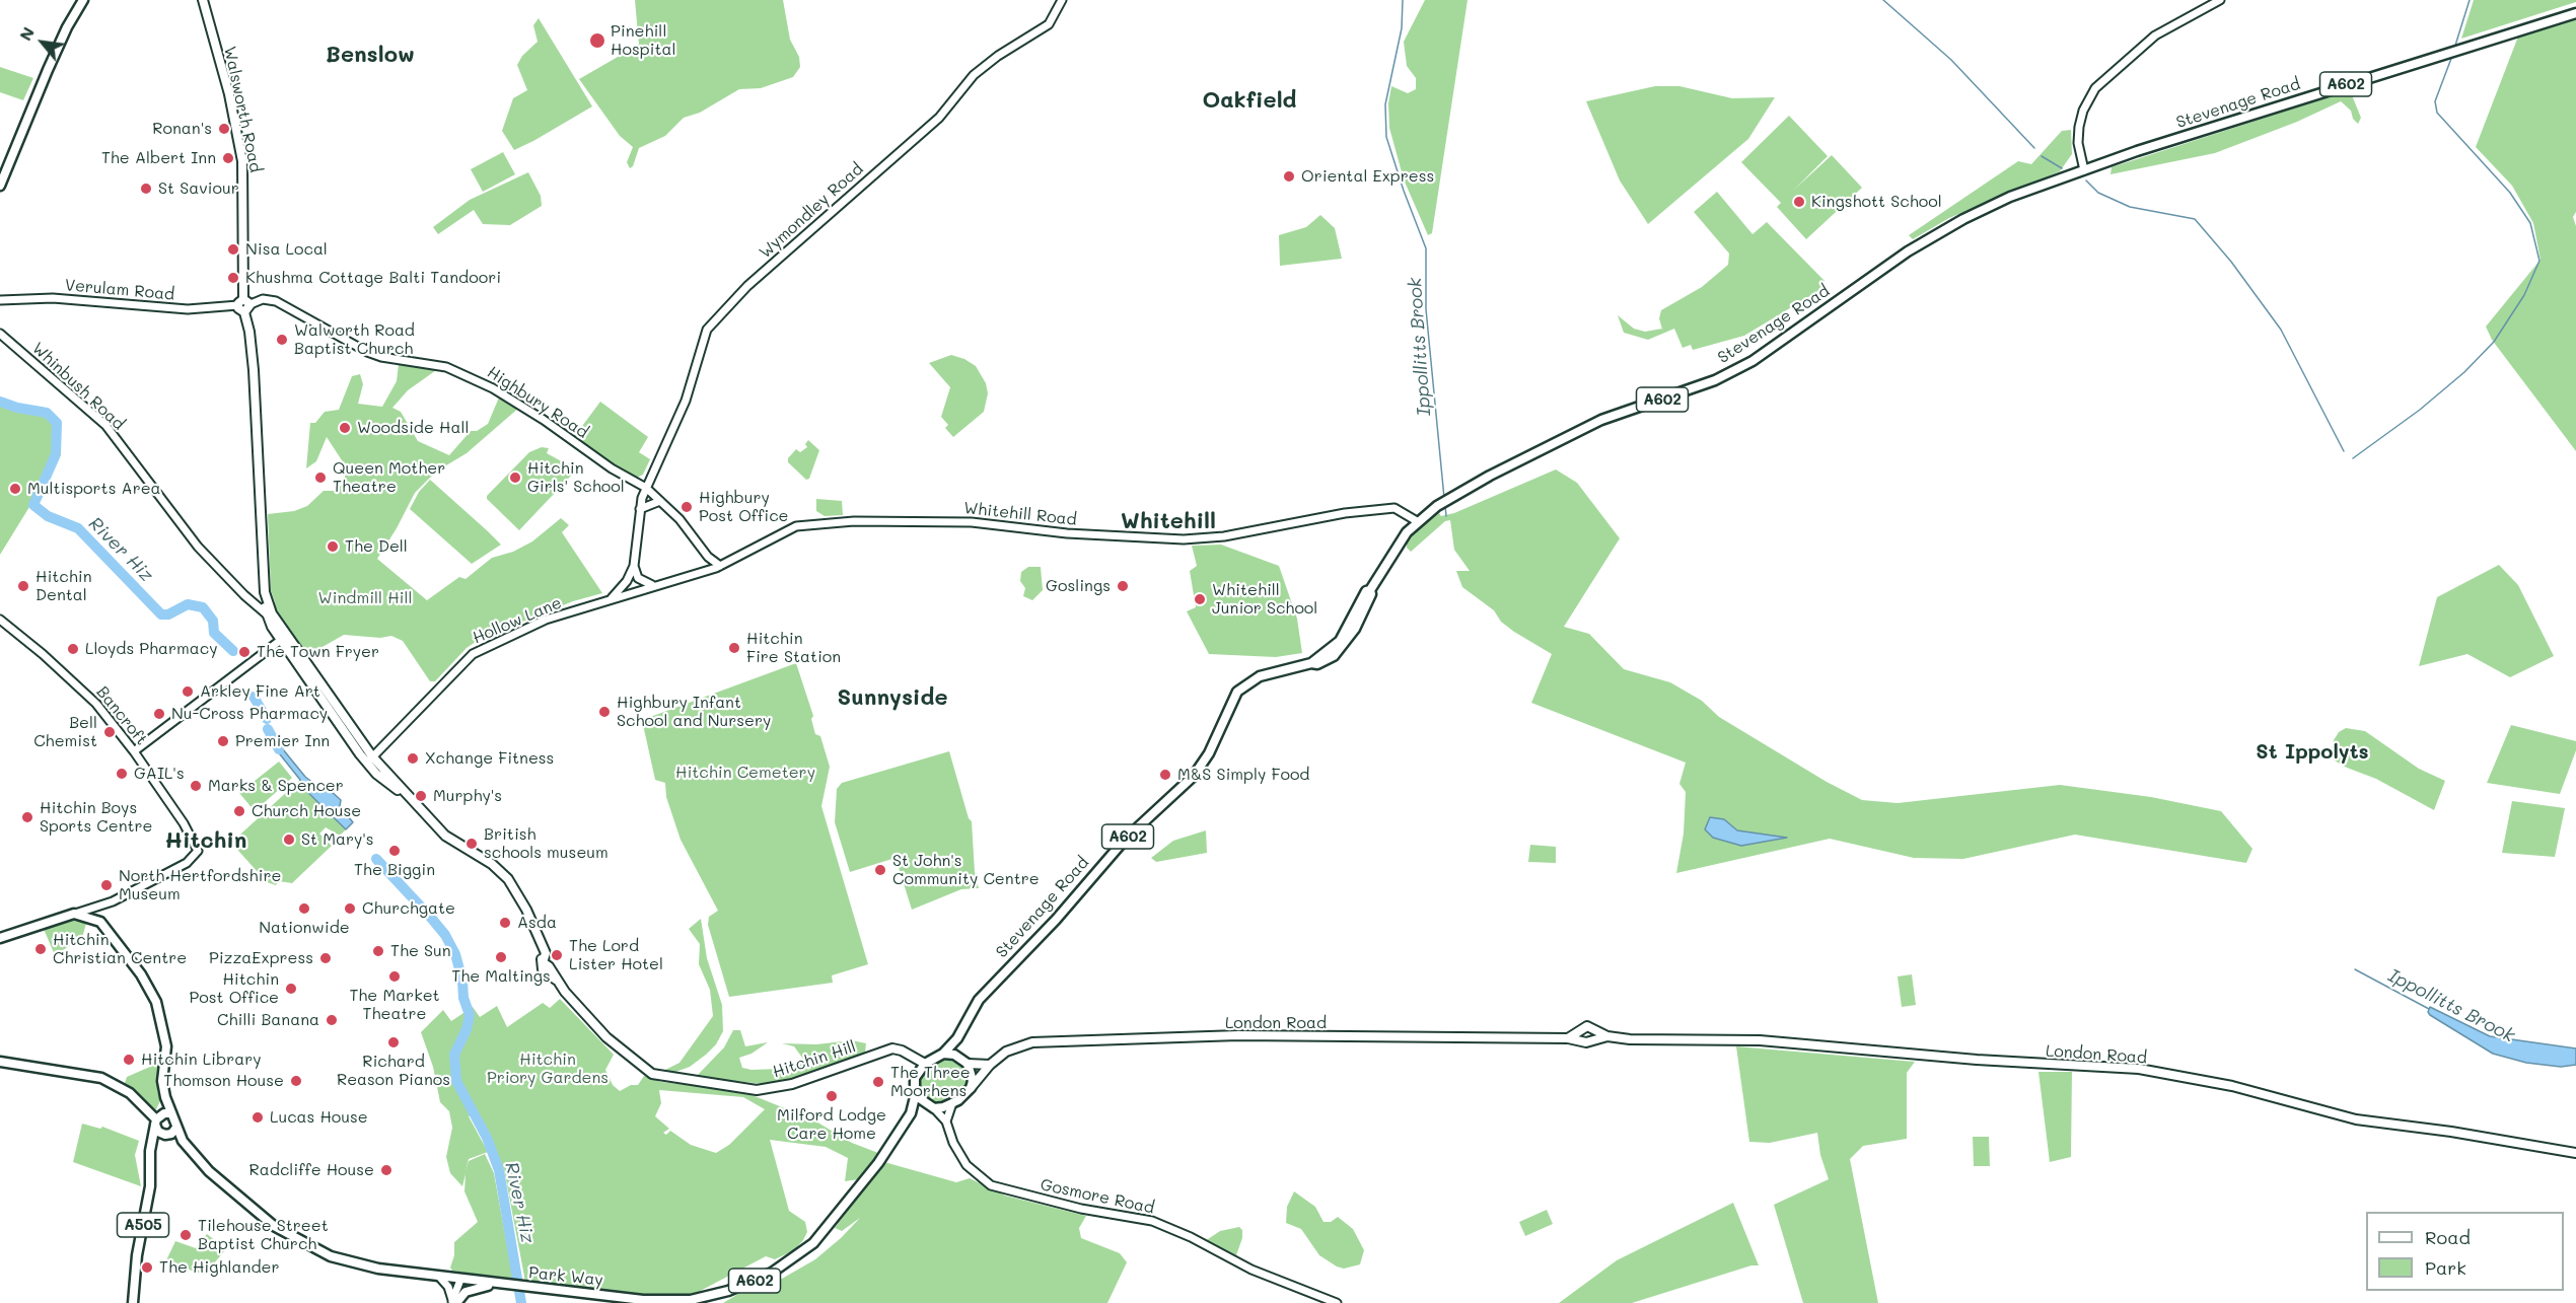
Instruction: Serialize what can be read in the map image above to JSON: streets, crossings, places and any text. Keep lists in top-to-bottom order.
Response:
{
  "streets": {
    "main road": [
      "A602",
      "Stevenage Road",
      "Walsworth Road",
      "London Road",
      "Hitchin Hill",
      "A505",
      "Park Way"
    ],
    "street": [
      "Wymondley Road",
      "Verulam Road",
      "Whinbush Road",
      "Highbury Road",
      "Whitehill Road",
      "Hollow Lane",
      "Bancroft",
      "Gosmore Road"
    ]
  },
  "crossings": [
    ["Stevenage Road", "Whitehill Road"],
    ["Stevenage Road", "London Road"],
    ["Stevenage Road", "Hitchin Hill"],
    ["Stevenage Road", "Gosmore Road"],
    ["Stevenage Road", "Park Way"],
    ["Walsworth Road", "Verulam Road"],
    ["Walsworth Road", "Highbury Road"],
    ["Wymondley Road", "Highbury Road"],
    ["Verulam Road", "Highbury Road"],
    ["Whitehill Road", "Hollow Lane"],
    ["Hollow Lane", "Hitchin Hill"],
    ["London Road", "Hitchin Hill"],
    ["London Road", "Gosmore Road"],
    ["London Road", "Park Way"],
    ["Hitchin Hill", "Gosmore Road"],
    ["Hitchin Hill", "Park Way"],
    ["Gosmore Road", "Park Way"],
    ["A505", "Park Way"]
  ],
  "districts": [
    "Benslow",
    "Oakfield",
    "Whitehill",
    "Sunnyside",
    "St Ippolyts",
    "Hitchin"
  ],
  "water": ["Ippollitts Brook", "River Hiz"],
  "parks": ["Windmill Hill", "Hitchin Cemetery", "Hitchin Priory Gardens"],
  "places": [
    "Pinehill Hospital",
    "Ronan's",
    "The Albert Inn",
    "Oriental Express",
    "St Saviour",
    "Kingshott School",
    "Nisa Local",
    "Khushma Cottage Balti Tandoori",
    "Walworth Road Baptist Church",
    "Woodside Hall",
    "Queen Mother Theatre",
    "Hitchin Girls' School",
    "Multisports Area",
    "Highbury Post Office",
    "The Dell",
    "Hitchin Dental",
    "Goslings",
    "Whitehill Junior School",
    "Hitchin Fire Station",
    "Lloyds Pharmacy",
    "The Town Fryer",
    "Arkley Fine Art",
    "Highbury Infant School and Nursery",
    "Nu-Cross Pharmacy",
    "Bell Chemist",
    "Premier Inn",
    "Xchange Fitness",
    "GAIL's",
    "M&S Simply Food",
    "Marks & Spencer",
    "Murphy's",
    "Church House",
    "Hitchin Boys Sports Centre",
    "St Mary's",
    "British schools museum",
    "The Biggin",
    "St John's Community Centre",
    "North Hertfordshire Museum",
    "Nationwide",
    "Churchgate",
    "Asda",
    "Hitchin Christian Centre",
    "The Sun",
    "The Lord Lister Hotel",
    "The Maltings",
    "PizzaExpress",
    "The Market Theatre",
    "Hitchin Post Office",
    "Chilli Banana",
    "Richard Reason Pianos",
    "Hitchin Library",
    "Thomson House",
    "The Three Moorhens",
    "Milford Lodge Care Home",
    "Lucas House",
    "Radcliffe House",
    "Tilehouse Street Baptist Church",
    "The Highlander"
  ],
  "legend": ["Road", "Park"],
  "north": "top left"
}
